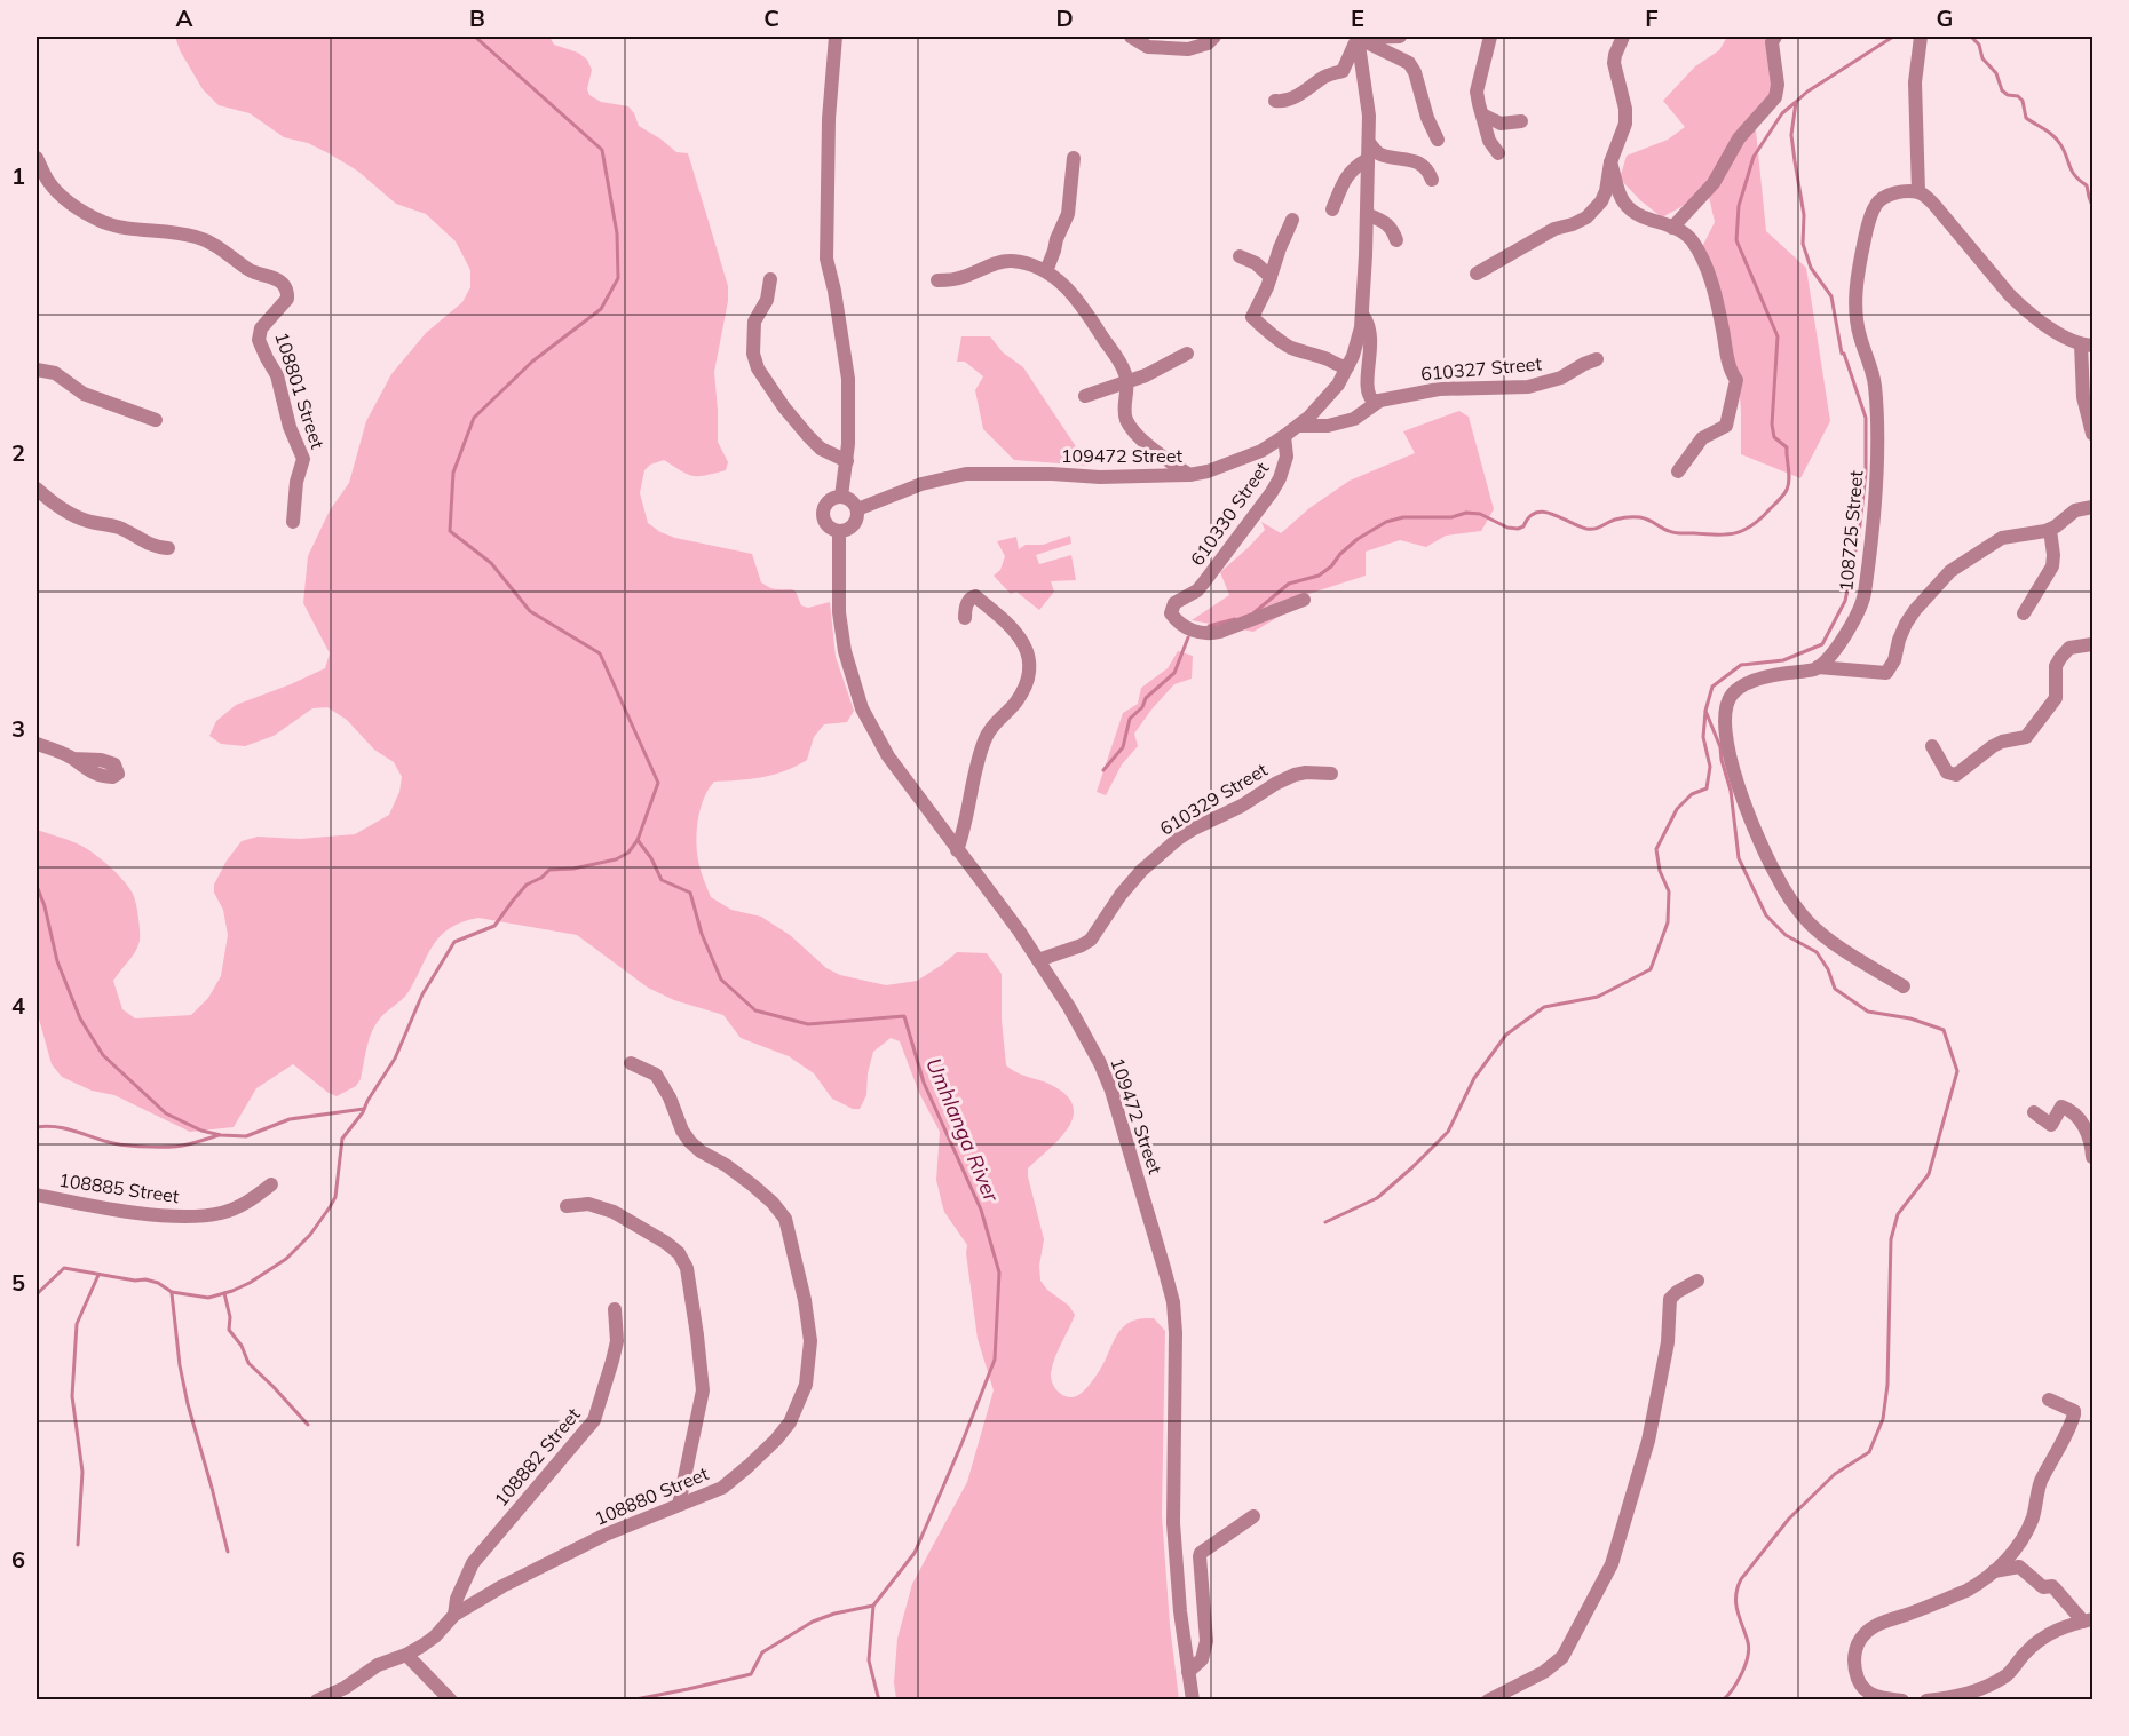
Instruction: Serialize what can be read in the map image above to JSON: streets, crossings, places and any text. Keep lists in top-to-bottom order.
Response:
{
  "streets": {
    "street": [
      "610327 Street",
      "108801 Street",
      "109472 Street",
      "610330 Street",
      "108725 Street",
      "610329 Street",
      "108885 Street",
      "108882 Street",
      "108880 Street"
    ]
  },
  "crossings": [
    ["109472 Street", "610330 Street"],
    ["109472 Street", "610329 Street"],
    ["108882 Street", "108880 Street"]
  ],
  "water": ["Umhlanga River"],
  "grid": {
    "columns": [
      "A",
      "B",
      "C",
      "D",
      "E",
      "F",
      "G"
    ],
    "rows": [
      "1",
      "2",
      "3",
      "4",
      "5",
      "6"
    ]
  }
}
